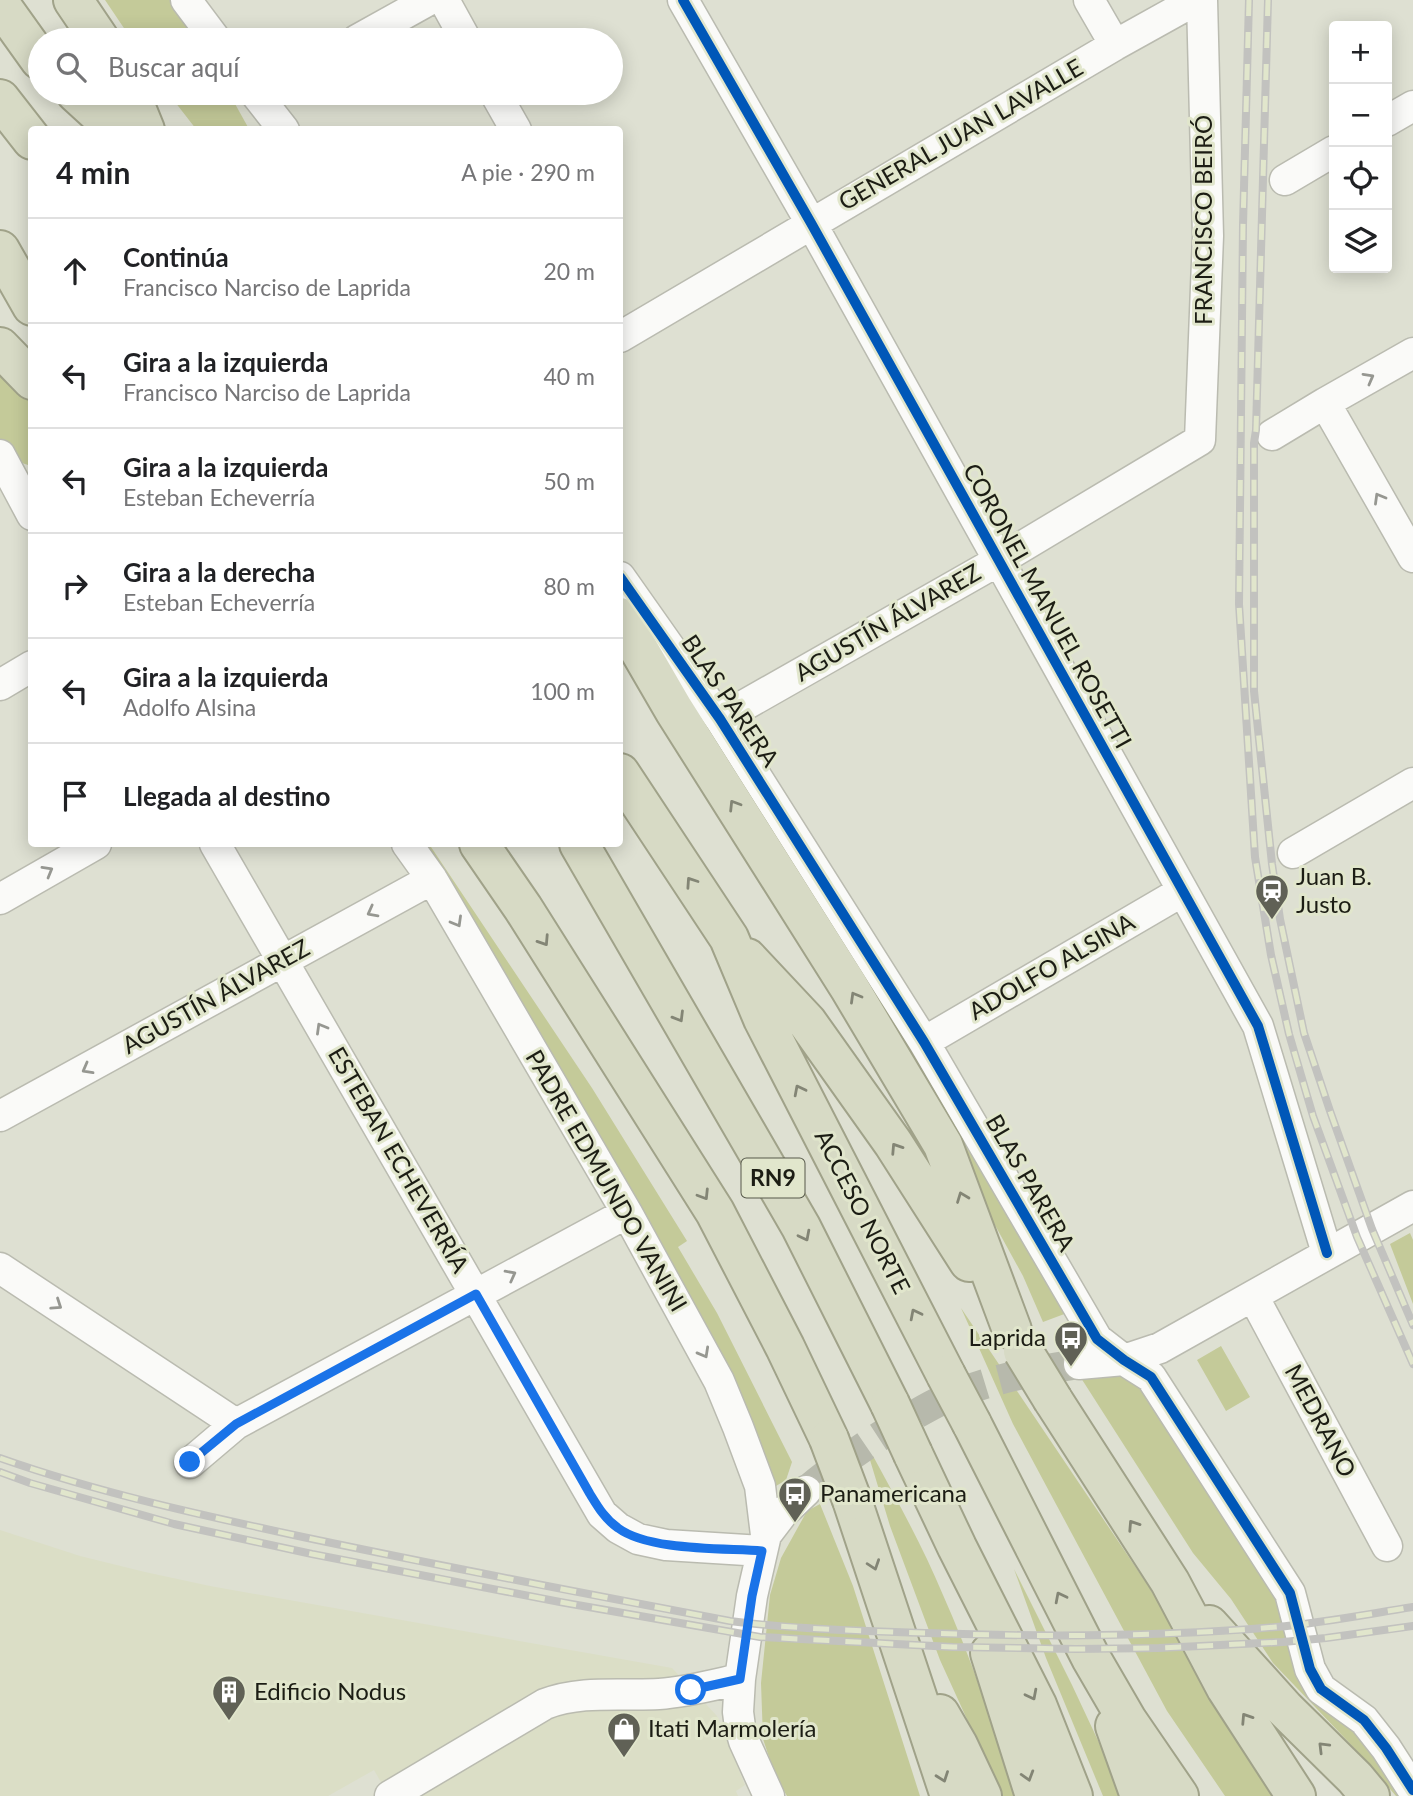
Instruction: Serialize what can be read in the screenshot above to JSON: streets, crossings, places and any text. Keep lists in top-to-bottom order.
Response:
{
  "streets": {
    "highway": ["RN9", "ACCESO NORTE"],
    "street": [
      "GENERAL JUAN LAVALLE",
      "FRANCISCO BEIRÓ",
      "CORONEL MANUEL ROSETTI",
      "AGUSTÍN ÁLVAREZ",
      "BLAS PARERA",
      "ADOLFO ALSINA",
      "ESTEBAN ECHEVERRÍA",
      "PADRE EDMUNDO VANINI",
      "MEDRANO"
    ]
  },
  "crossings": [
    ["GENERAL JUAN LAVALLE", "CORONEL MANUEL ROSETTI"],
    ["FRANCISCO BEIRÓ", "AGUSTÍN ÁLVAREZ"],
    ["CORONEL MANUEL ROSETTI", "AGUSTÍN ÁLVAREZ"],
    ["CORONEL MANUEL ROSETTI", "ADOLFO ALSINA"],
    ["AGUSTÍN ÁLVAREZ", "BLAS PARERA"],
    ["AGUSTÍN ÁLVAREZ", "ESTEBAN ECHEVERRÍA"],
    ["AGUSTÍN ÁLVAREZ", "PADRE EDMUNDO VANINI"],
    ["BLAS PARERA", "ADOLFO ALSINA"],
    ["ESTEBAN ECHEVERRÍA", "PADRE EDMUNDO VANINI"]
  ],
  "one_way": ["AGUSTÍN ÁLVAREZ", "ESTEBAN ECHEVERRÍA", "PADRE EDMUNDO VANINI"],
  "places": {
    "station": ["Juan B. Justo"],
    "bus stop": ["Laprida", "Panamericana"],
    "building": ["Edificio Nodus"],
    "shop": ["Itati Marmolería"]
  },
  "page": {
    "map_buttons": ["+", "−"],
    "search": "Buscar aquí",
    "heading": ["4 min", "A pie · 290 m"],
    "list": [
      ["Continúa", "Francisco Narciso de Laprida", "20 m"],
      ["Gira a la izquierda", "Francisco Narciso de Laprida", "40 m"],
      ["Gira a la izquierda", "Esteban Echeverría", "50 m"],
      ["Gira a la derecha", "Esteban Echeverría", "80 m"],
      ["Gira a la izquierda", "Adolfo Alsina", "100 m"],
      "Llegada al destino"
    ]
  }
}
